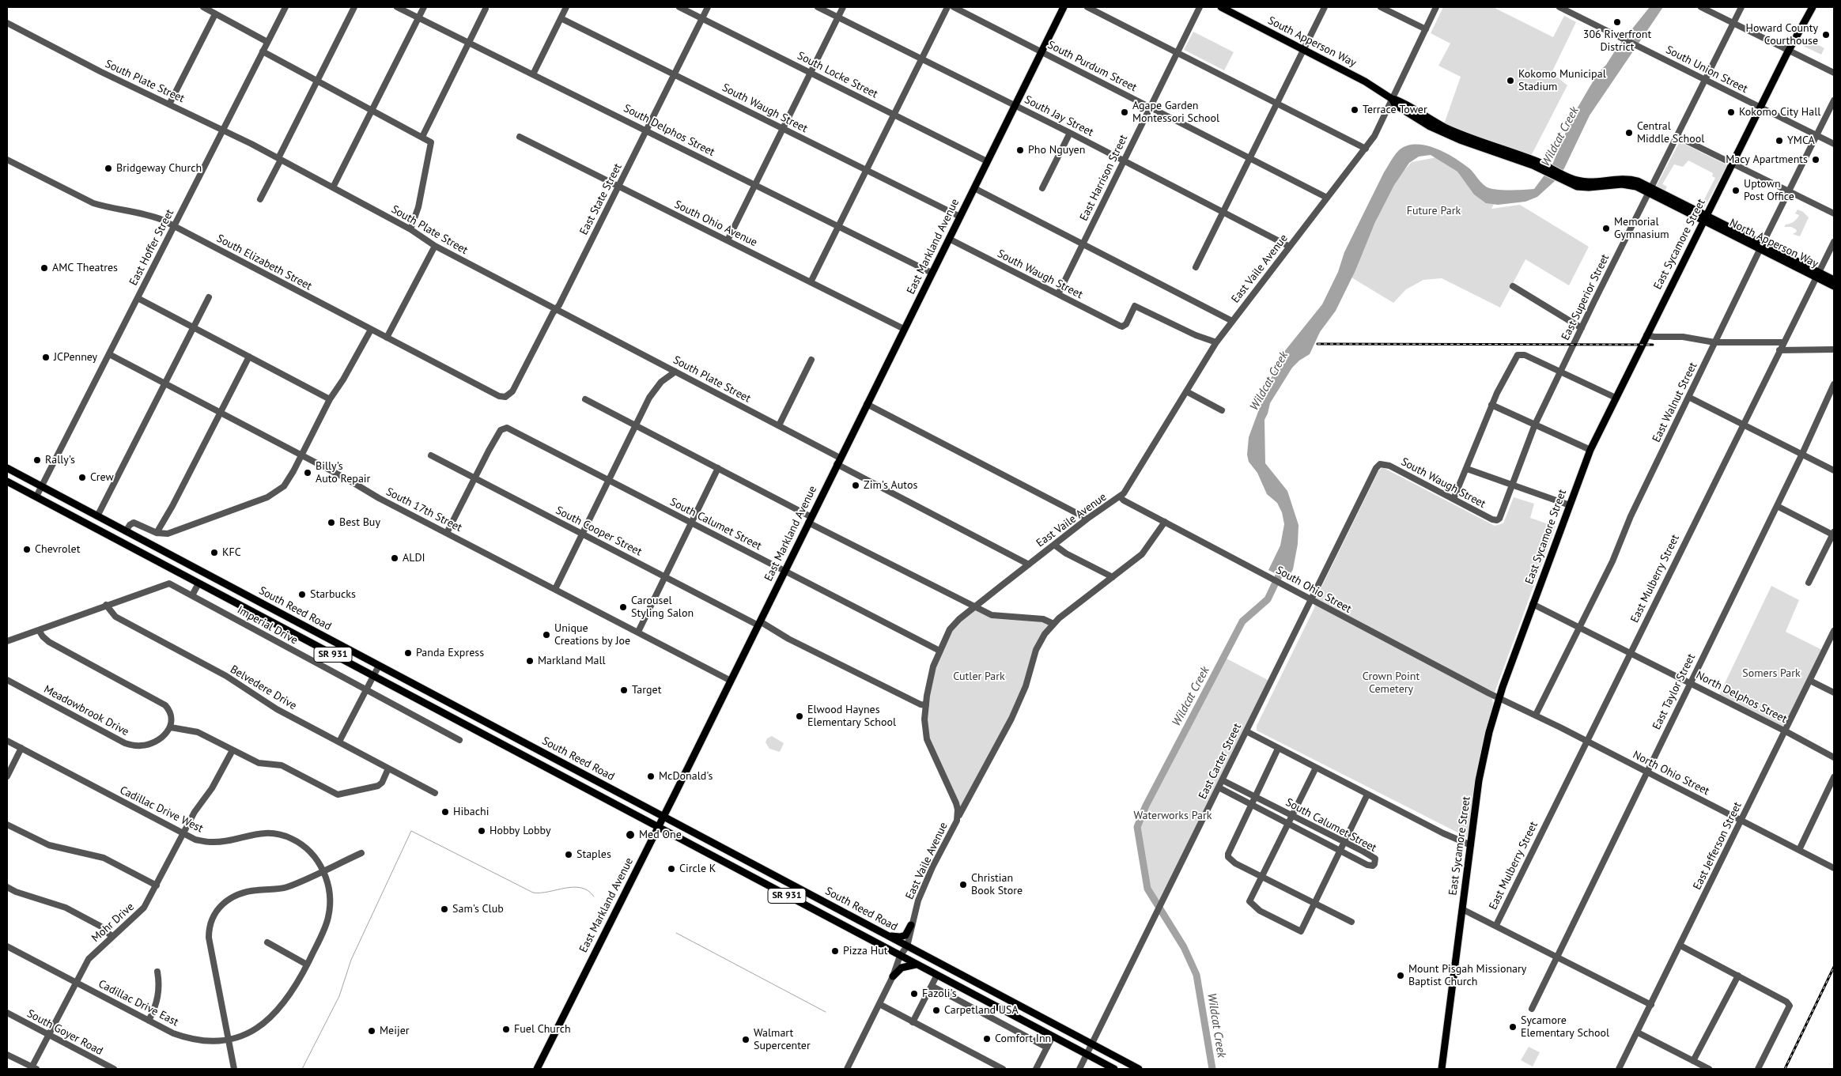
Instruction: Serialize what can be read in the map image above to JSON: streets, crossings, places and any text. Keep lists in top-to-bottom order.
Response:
{
  "streets": {
    "main road": [
      "South Apperson Way",
      "North Apperson Way",
      "East Sycamore Street",
      "East Markland Avenue",
      "South Reed Road",
      "SR 931"
    ],
    "street": [
      "South Purdum Street",
      "South Union Street",
      "South Locke Street",
      "South Plate Street",
      "South Waugh Street",
      "South Jay Street",
      "South Delphos Street",
      "East Harrison Street",
      "East State Street",
      "South Ohio Avenue",
      "East Hoffer Street",
      "South Elizabeth Street",
      "East Vaile Avenue",
      "East Superior Street",
      "East Walnut Street",
      "South 17th Street",
      "South Calumet Street",
      "South Cooper Street",
      "East Mulberry Street",
      "South Ohio Street",
      "Imperial Drive",
      "Belvedere Drive",
      "East Taylor Street",
      "North Delphos Street",
      "Meadowbrook Drive",
      "East Carter Street",
      "North Ohio Street",
      "Cadillac Drive West",
      "East Jefferson Street",
      "Mohr Drive",
      "Cadillac Drive East",
      "South Goyer Road"
    ]
  },
  "crossings": [
    ["South Apperson Way", "North Apperson Way"],
    ["South Apperson Way", "East Sycamore Street"],
    ["South Apperson Way", "East Vaile Avenue"],
    ["South Apperson Way", "East Superior Street"],
    ["South Purdum Street", "East Harrison Street"],
    ["South Purdum Street", "East Markland Avenue"],
    ["South Purdum Street", "East Vaile Avenue"],
    ["South Union Street", "East Sycamore Street"],
    ["South Union Street", "East Superior Street"],
    ["South Union Street", "East Walnut Street"],
    ["South Locke Street", "East State Street"],
    ["South Locke Street", "East Markland Avenue"],
    ["South Plate Street", "East State Street"],
    ["South Plate Street", "East Markland Avenue"],
    ["South Plate Street", "East Hoffer Street"],
    ["South Plate Street", "East Vaile Avenue"],
    ["South Waugh Street", "East Harrison Street"],
    ["South Waugh Street", "East State Street"],
    ["South Waugh Street", "East Markland Avenue"],
    ["South Waugh Street", "East Vaile Avenue"],
    ["South Waugh Street", "East Superior Street"],
    ["South Waugh Street", "East Carter Street"],
    ["South Jay Street", "East Harrison Street"],
    ["South Jay Street", "East Markland Avenue"],
    ["South Jay Street", "East Vaile Avenue"],
    ["South Delphos Street", "East State Street"],
    ["South Delphos Street", "East Markland Avenue"],
    ["East State Street", "South Ohio Avenue"],
    ["East State Street", "South Elizabeth Street"],
    ["South Ohio Avenue", "East Markland Avenue"],
    ["North Apperson Way", "East Sycamore Street"],
    ["North Apperson Way", "East Walnut Street"],
    ["North Apperson Way", "East Mulberry Street"],
    ["East Sycamore Street", "South Ohio Street"],
    ["East Sycamore Street", "North Delphos Street"],
    ["East Sycamore Street", "North Ohio Street"],
    ["East Markland Avenue", "South 17th Street"],
    ["East Markland Avenue", "South Calumet Street"],
    ["East Markland Avenue", "South Cooper Street"],
    ["East Markland Avenue", "South Reed Road"],
    ["East Hoffer Street", "South Elizabeth Street"],
    ["East Hoffer Street", "South 17th Street"],
    ["East Hoffer Street", "South Reed Road"],
    ["East Vaile Avenue", "South Calumet Street"],
    ["East Vaile Avenue", "South Cooper Street"],
    ["East Vaile Avenue", "South Ohio Street"],
    ["East Vaile Avenue", "South Reed Road"],
    ["East Walnut Street", "North Delphos Street"],
    ["East Walnut Street", "North Ohio Street"],
    ["South Calumet Street", "South Cooper Street"],
    ["South Calumet Street", "East Carter Street"],
    ["East Mulberry Street", "North Delphos Street"],
    ["East Mulberry Street", "North Ohio Street"],
    ["South Ohio Street", "East Carter Street"],
    ["South Ohio Street", "North Ohio Street"],
    ["South Reed Road", "East Carter Street"],
    ["Imperial Drive", "Belvedere Drive"],
    ["East Taylor Street", "North Delphos Street"],
    ["East Taylor Street", "North Ohio Street"],
    ["North Delphos Street", "East Jefferson Street"],
    ["North Ohio Street", "East Jefferson Street"],
    ["Cadillac Drive West", "Mohr Drive"],
    ["Cadillac Drive West", "Cadillac Drive East"],
    ["Mohr Drive", "Cadillac Drive East"],
    ["Mohr Drive", "South Goyer Road"]
  ],
  "water": ["Wildcat Creek"],
  "parks": [
    "Future Park",
    "Somers Park",
    "Cutler Park",
    "Crown Point Cemetery",
    "Waterworks Park"
  ],
  "places": [
    "306 Riverfront District",
    "Howard County Courthouse",
    "Kokomo Municipal Stadium",
    "Terrace Tower",
    "Agape Garden Montessori School",
    "Kokomo City Hall",
    "Central Middle School",
    "YMCA",
    "Pho Nguyen",
    "Macy Apartments",
    "Bridgeway Church",
    "Uptown Post Office",
    "Memorial Gymnasium",
    "AMC Theatres",
    "JCPenney",
    "Rally's",
    "Billy's Auto Repair",
    "Crew",
    "Zim's Autos",
    "Best Buy",
    "Chevrolet",
    "KFC",
    "ALDI",
    "Starbucks",
    "Carousel Styling Salon",
    "Unique Creations by Joe",
    "Panda Express",
    "Markland Mall",
    "Target",
    "Elwood Haynes Elementary School",
    "McDonald's",
    "Hibachi",
    "Hobby Lobby",
    "Med One",
    "Staples",
    "Circle K",
    "Christian Book Store",
    "Sam's Club",
    "Pizza Hut",
    "Mount Pisgah Missionary Baptist Church",
    "Fazoli's",
    "Carpetland USA",
    "Sycamore Elementary School",
    "Fuel Church",
    "Meijer",
    "Comfort Inn",
    "Walmart Supercenter"
  ]
}
